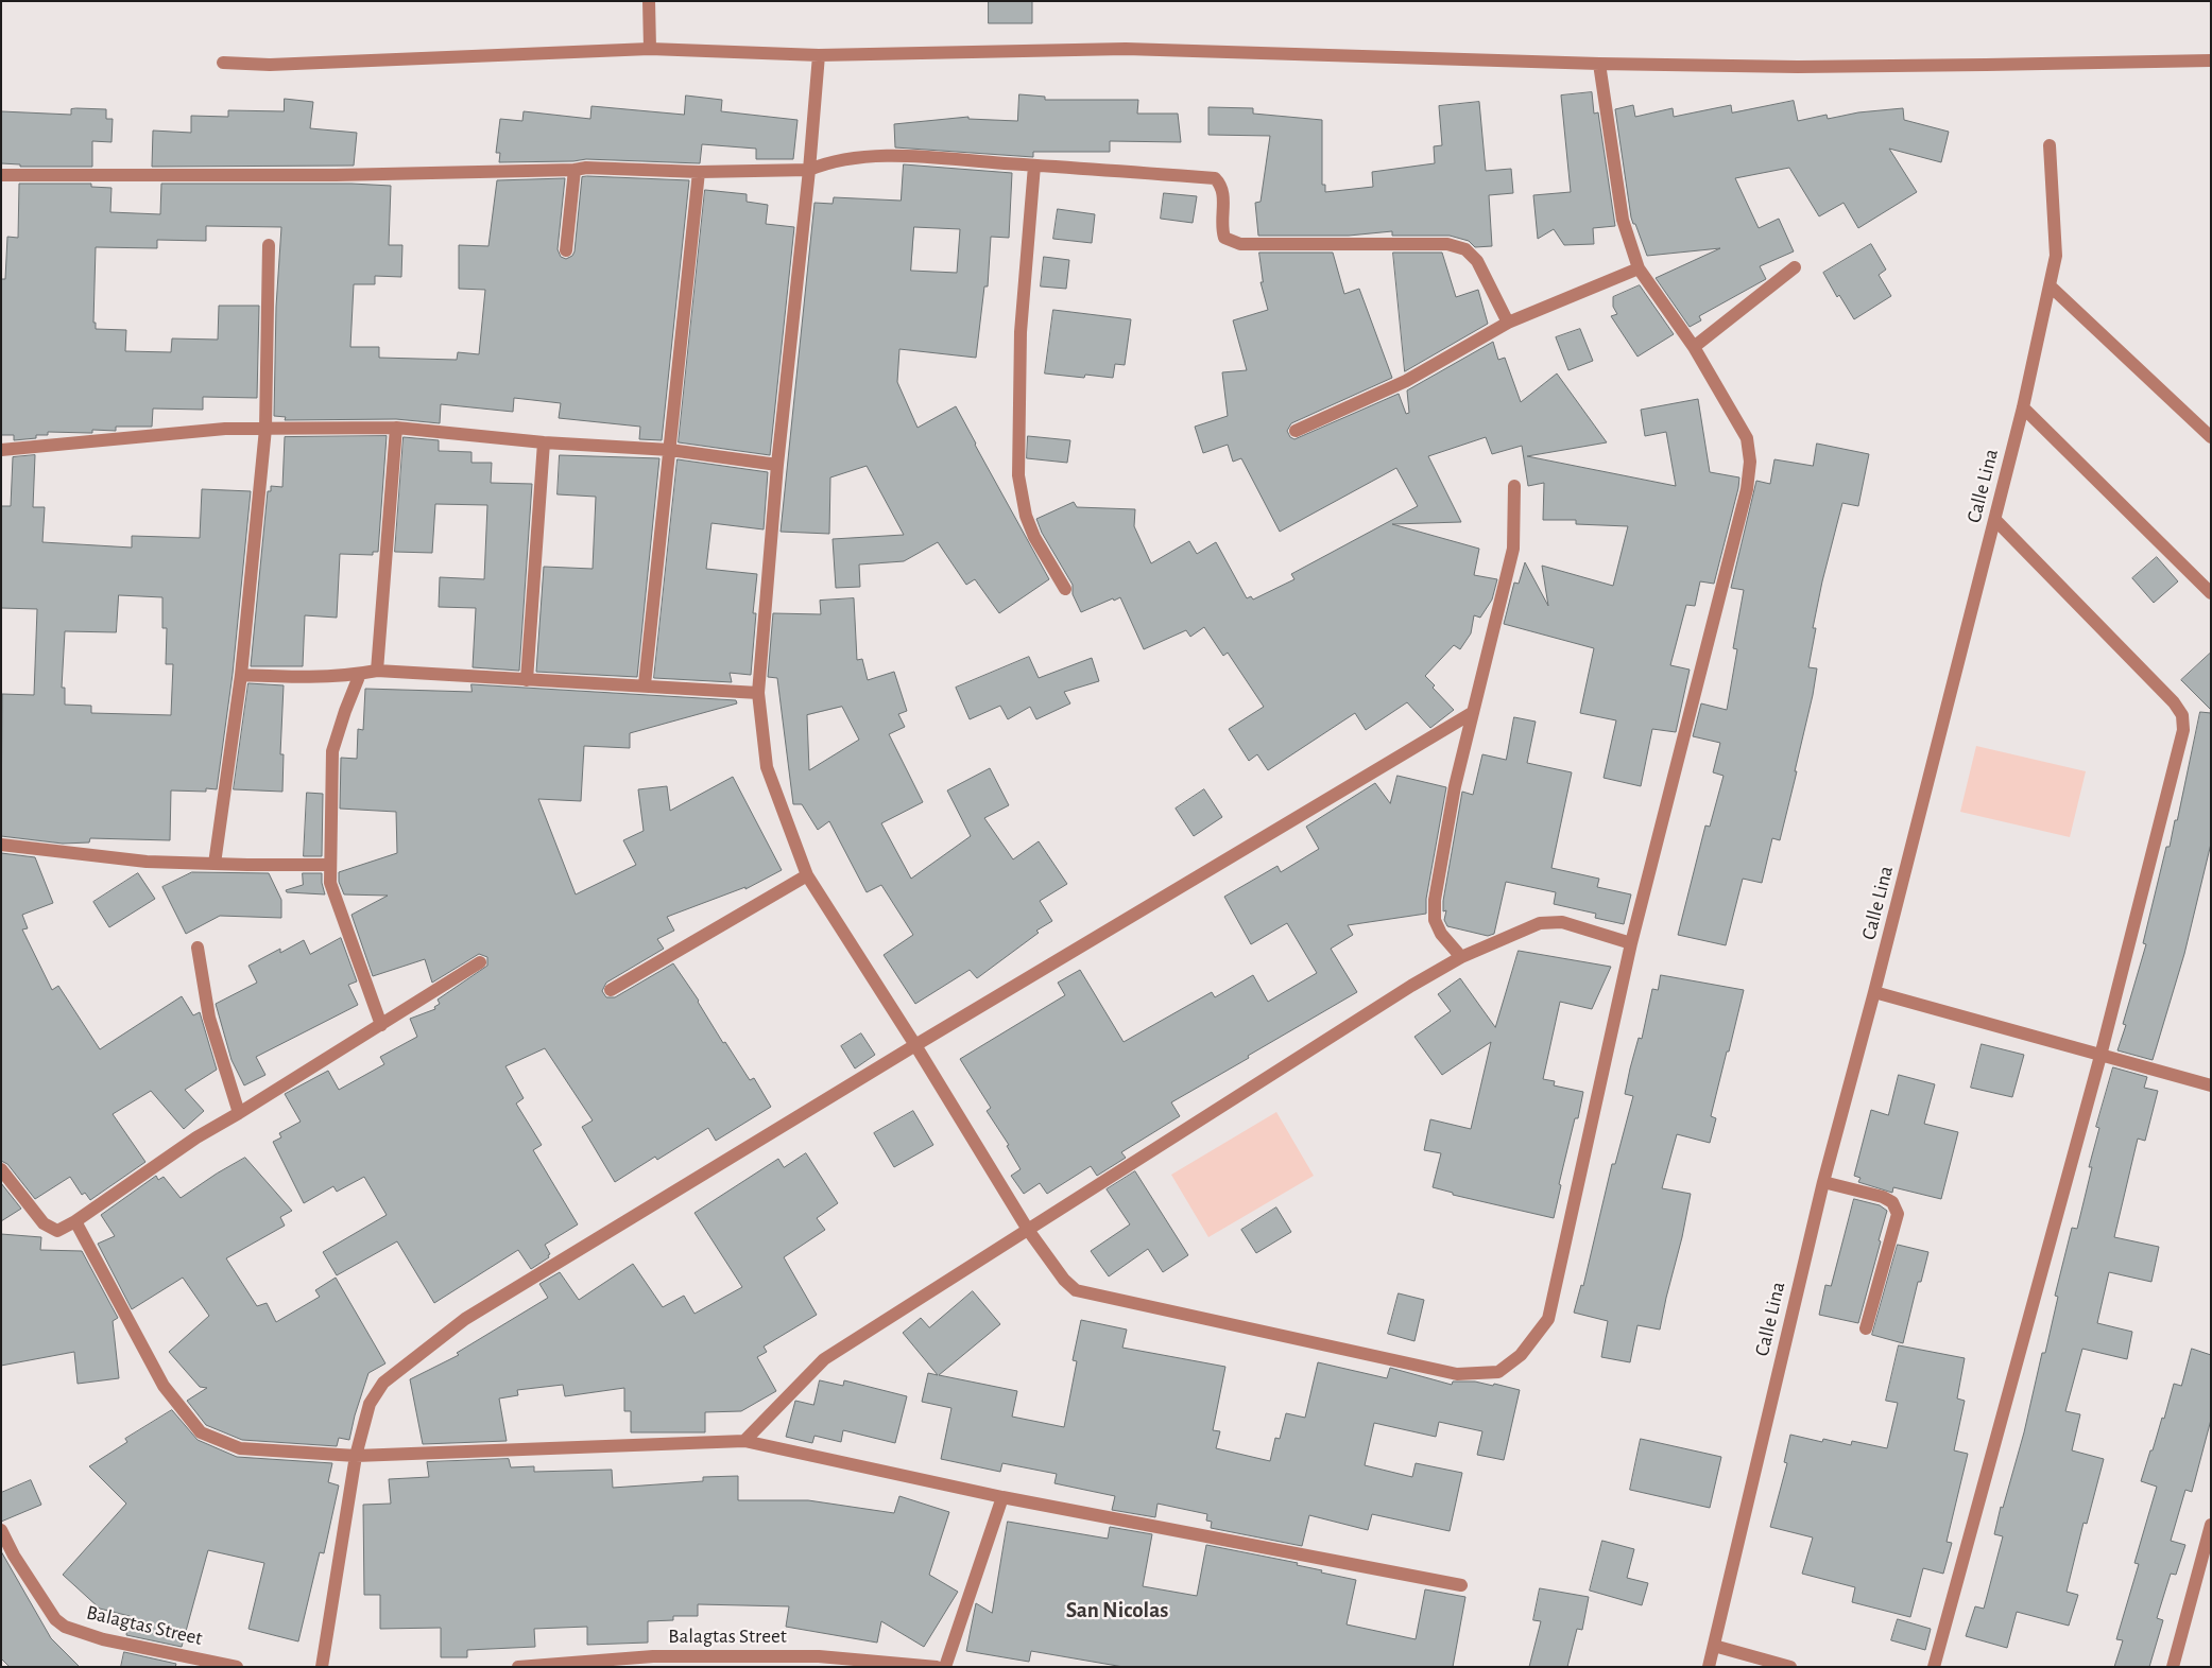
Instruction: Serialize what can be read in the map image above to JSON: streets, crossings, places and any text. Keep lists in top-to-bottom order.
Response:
{
  "streets": {
    "street": ["Calle Lina", "Balagtas Street"]
  },
  "districts": ["San Nicolas"]
}
